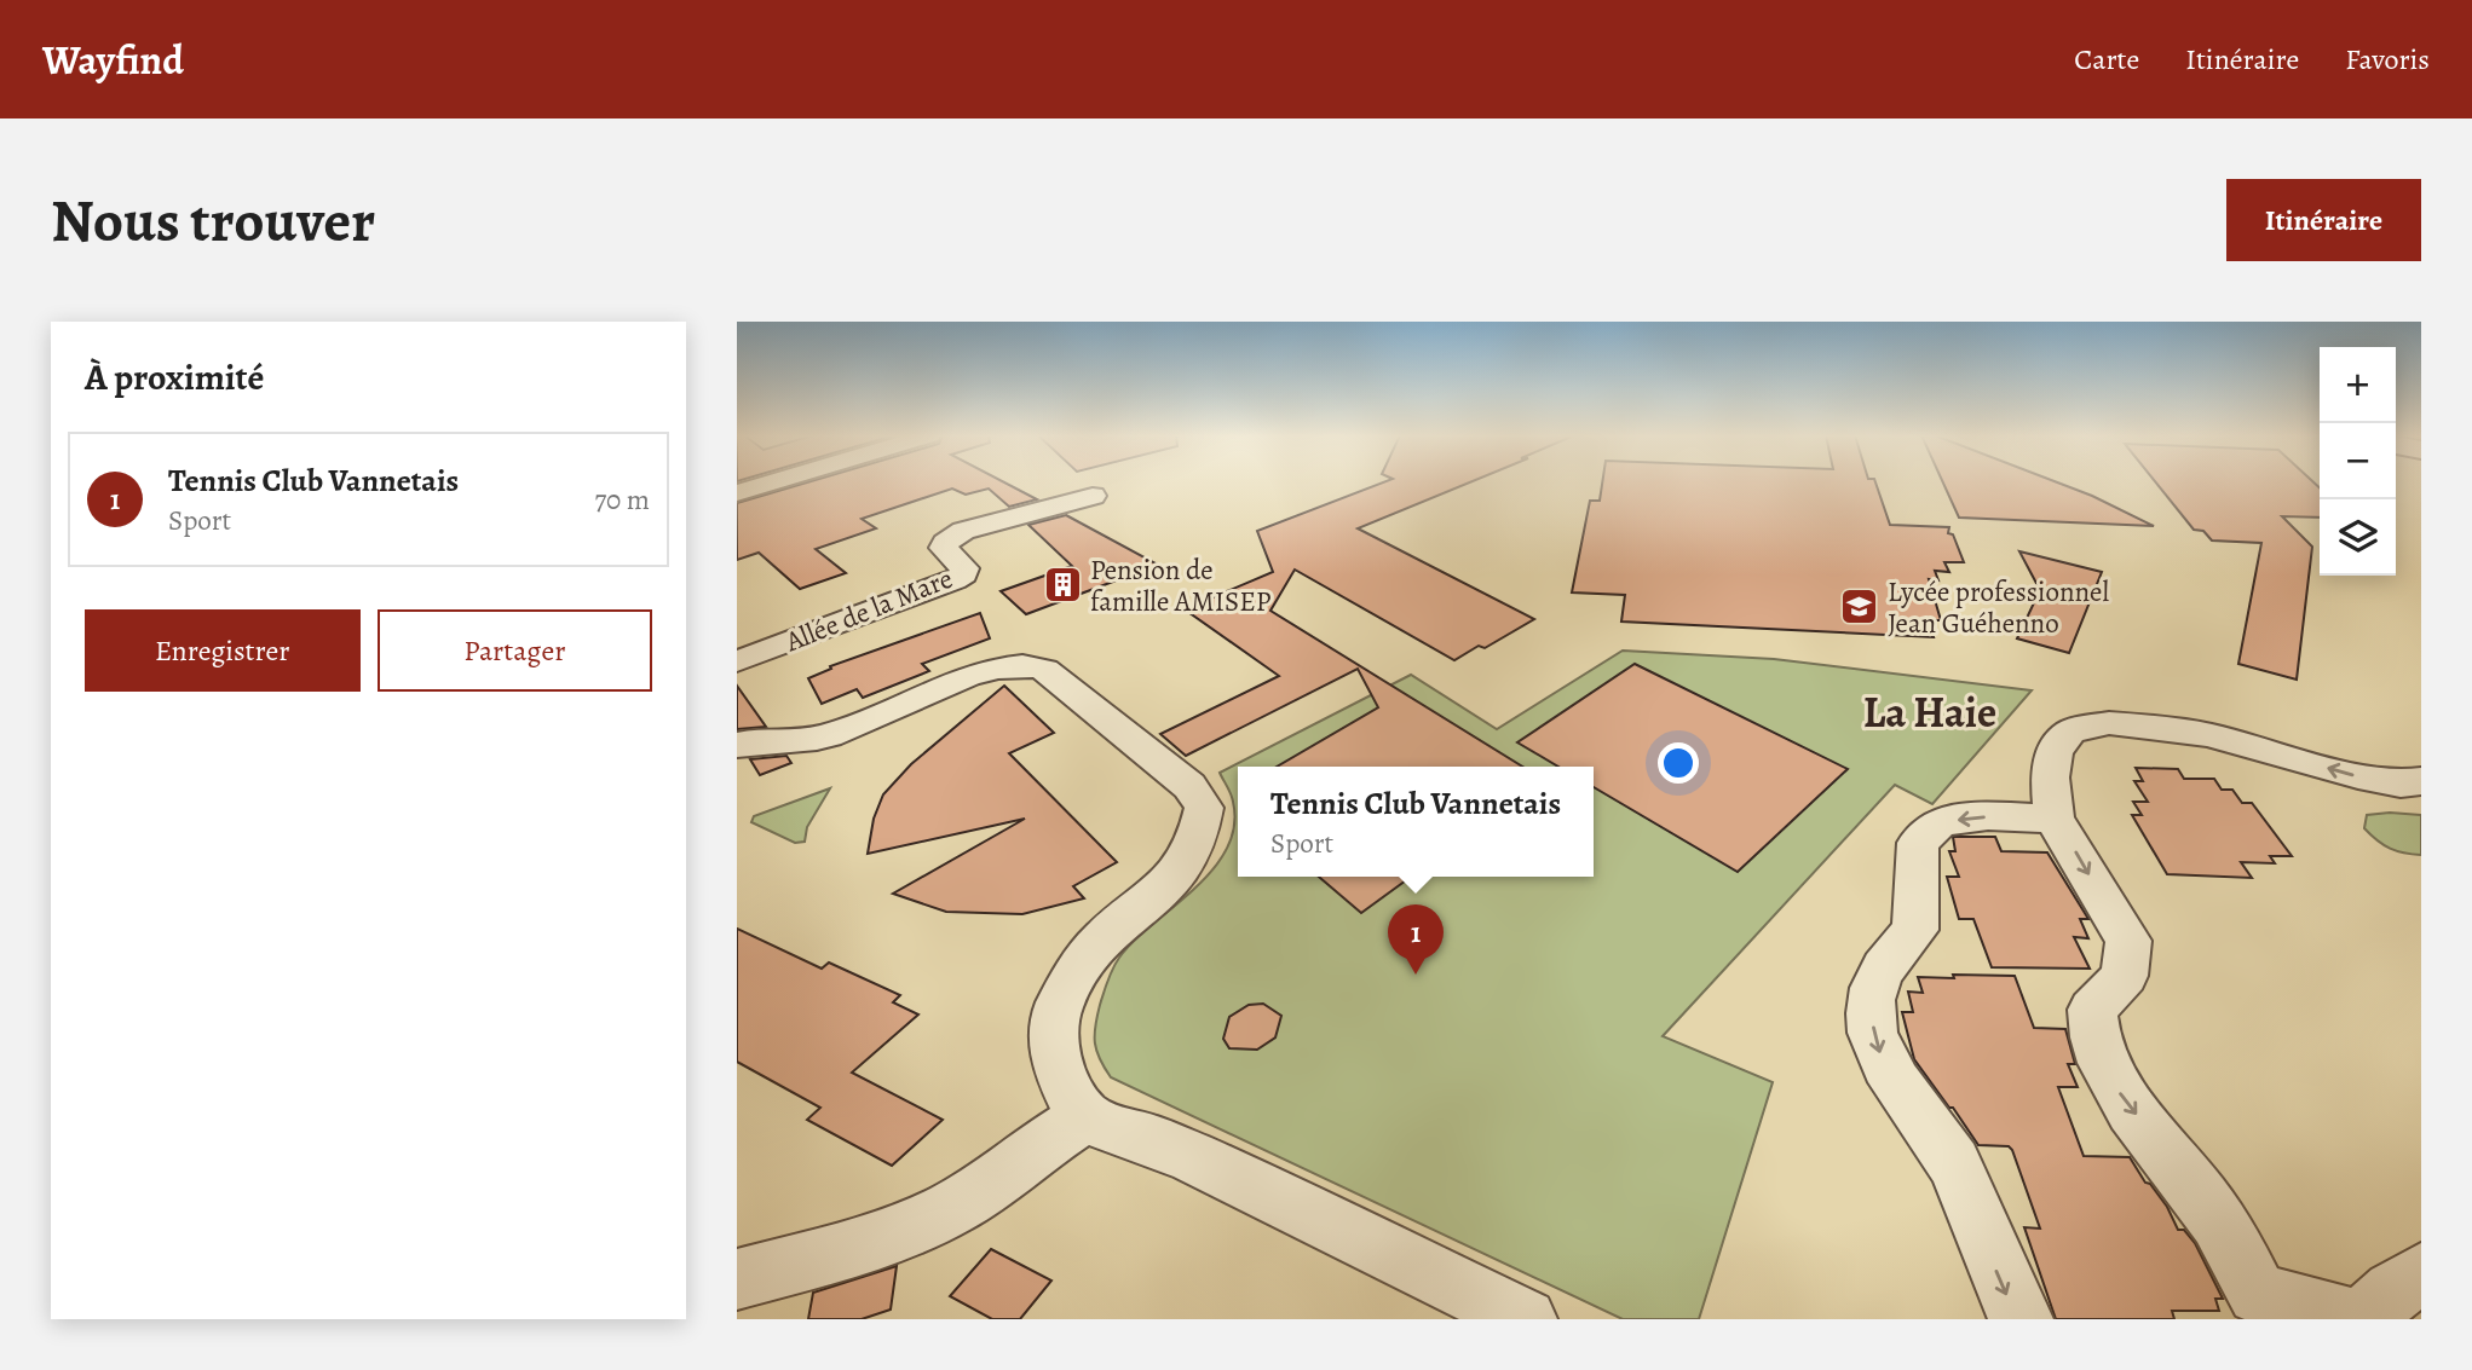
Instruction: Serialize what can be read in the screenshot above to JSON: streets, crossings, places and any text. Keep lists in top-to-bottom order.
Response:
{
  "streets": {
    "street": ["Allée de la Mare"]
  },
  "districts": ["La Haie"],
  "places": {
    "building": ["Pension de famille AMISEP"],
    "school or university": ["Lycée professionnel Jean Guéhenno"]
  },
  "page": {
    "header": "Wayfind",
    "nav": ["Carte", "Itinéraire", "Favoris"],
    "buttons": [
      "Itinéraire",
      ["Enregistrer", "Partager"]
    ],
    "title": "Nous trouver",
    "heading": "À proximité",
    "map_buttons": ["+", "−"],
    "list": [
      {
        "mark": "1",
        "name": "Tennis Club Vannetais",
        "note": "Sport",
        "value": "70 m"
      }
    ],
    "popup": ["Tennis Club Vannetais", "Sport"],
    "pins": "1"
  }
}
